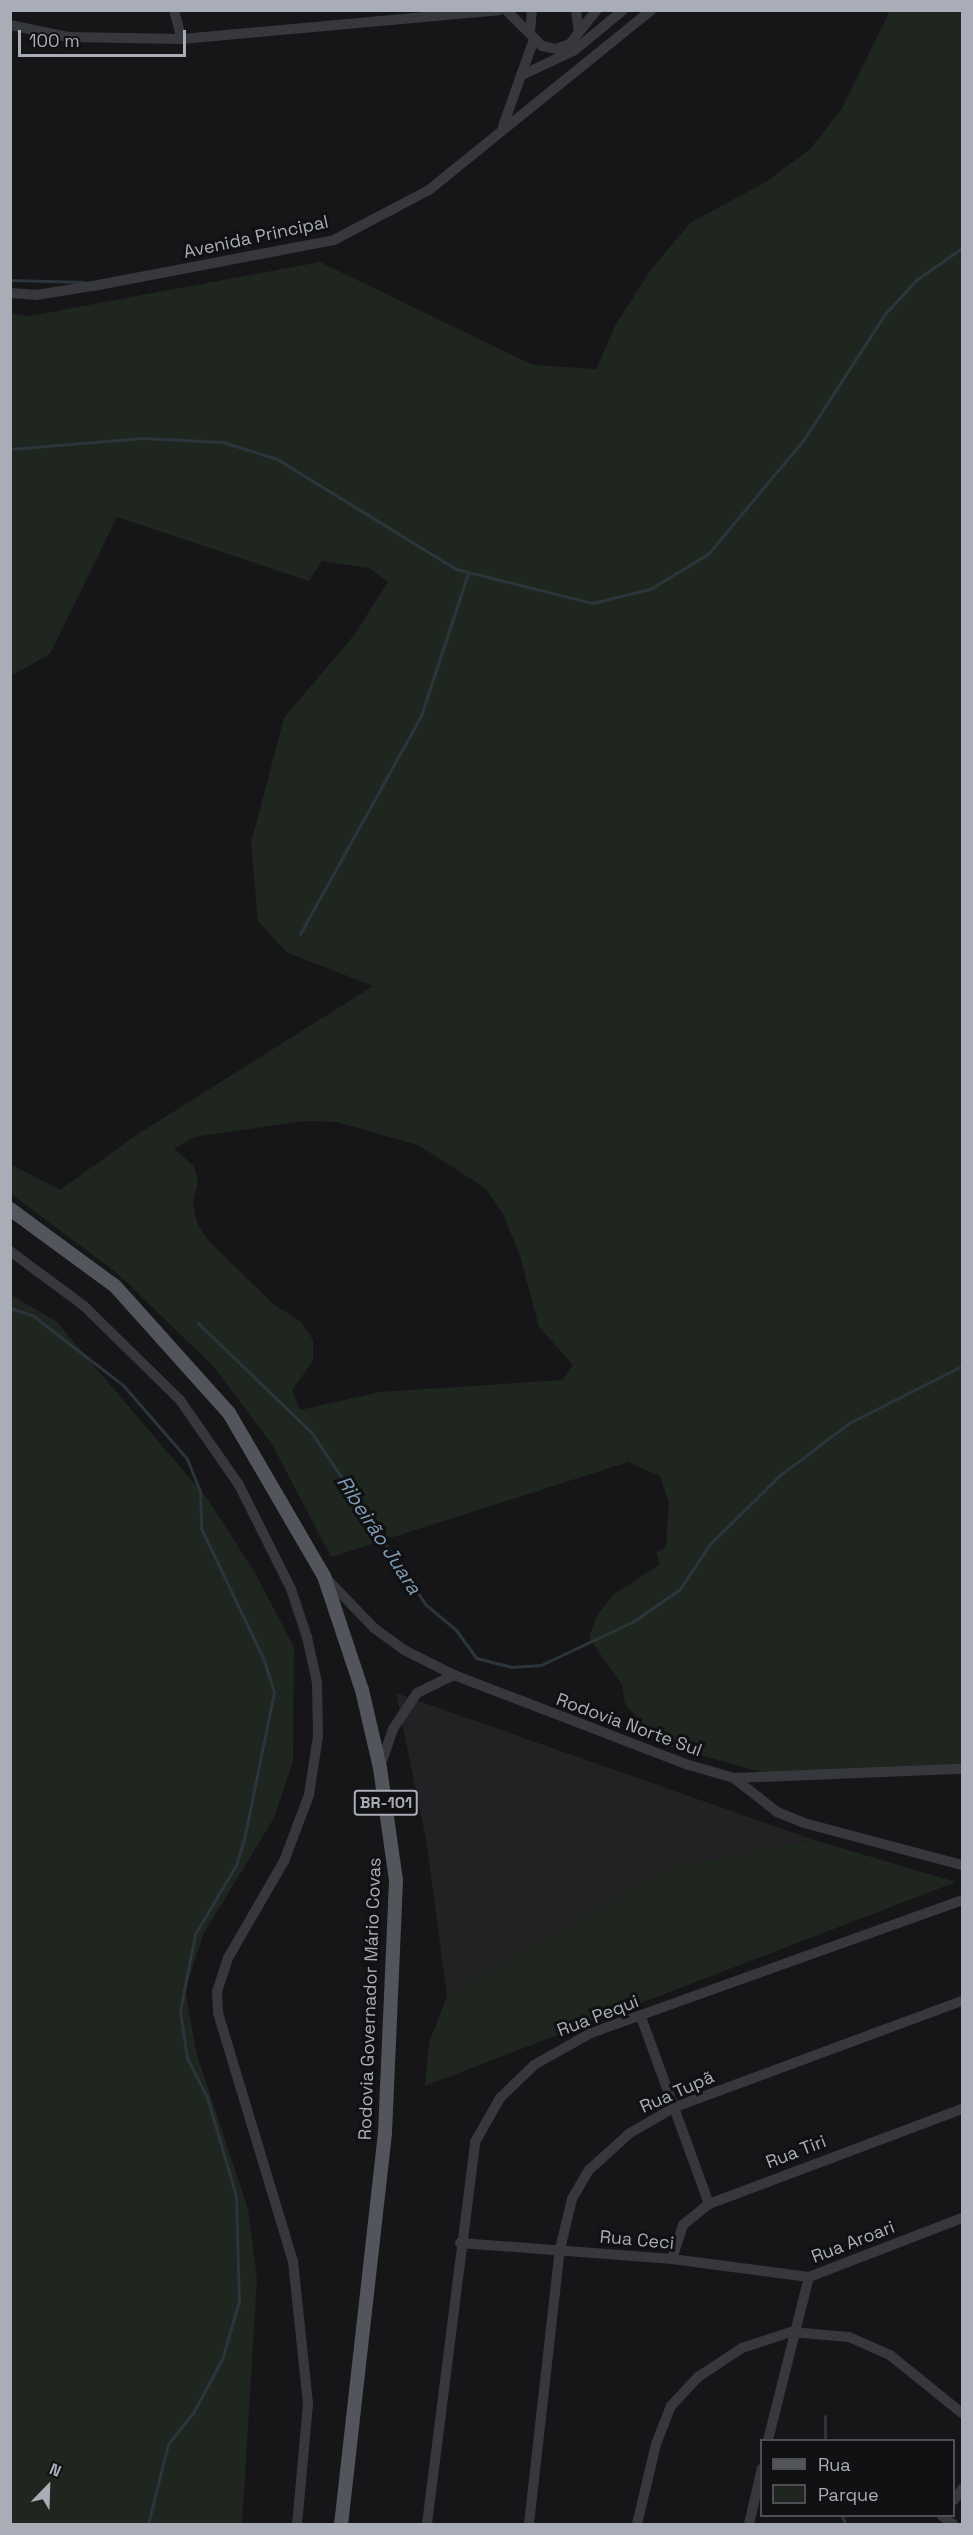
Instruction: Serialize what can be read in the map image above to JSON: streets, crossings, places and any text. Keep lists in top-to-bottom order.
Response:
{
  "streets": {
    "main road": ["BR-101", "Rodovia Governador Mário Covas"],
    "street": [
      "Avenida Principal",
      "Rodovia Norte Sul",
      "Rua Pequi",
      "Rua Tupã",
      "Rua Tiri",
      "Rua Ceci",
      "Rua Aroari"
    ]
  },
  "crossings": [
    ["Rodovia Norte Sul", "Rodovia Governador Mário Covas"],
    ["Rua Pequi", "Rua Ceci"],
    ["Rua Tupã", "Rua Ceci"],
    ["Rua Tiri", "Rua Ceci"],
    ["Rua Ceci", "Rua Aroari"]
  ],
  "water": ["Ribeirão Juara"],
  "legend": ["Rua", "Parque"],
  "scale_bar": "100 m",
  "north": "top right"
}
